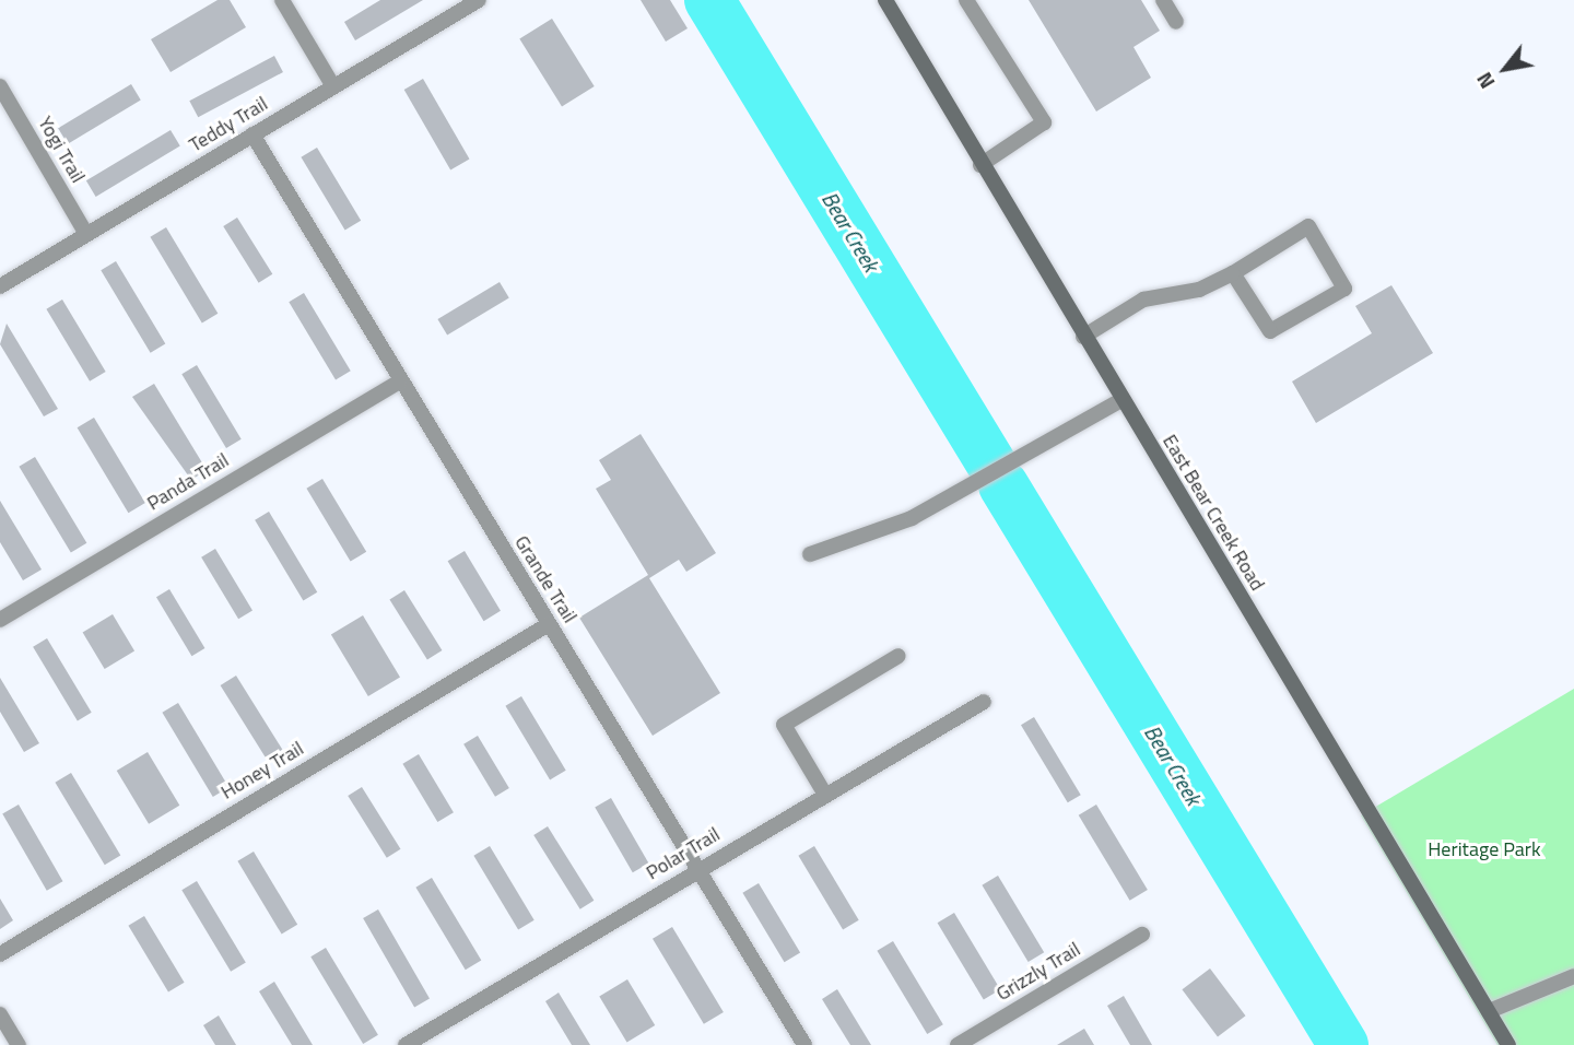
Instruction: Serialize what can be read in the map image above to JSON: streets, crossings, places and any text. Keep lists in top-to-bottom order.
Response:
{
  "streets": {
    "main road": ["East Bear Creek Road"],
    "street": [
      "Teddy Trail",
      "Yogi Trail",
      "Panda Trail",
      "Grande Trail",
      "Honey Trail",
      "Polar Trail",
      "Grizzly Trail"
    ]
  },
  "crossings": [
    ["Teddy Trail", "Yogi Trail"],
    ["Teddy Trail", "Grande Trail"],
    ["Panda Trail", "Grande Trail"],
    ["Grande Trail", "Honey Trail"],
    ["Grande Trail", "Polar Trail"]
  ],
  "water": ["Bear Creek"],
  "parks": ["Heritage Park"],
  "north": "bottom left"
}
